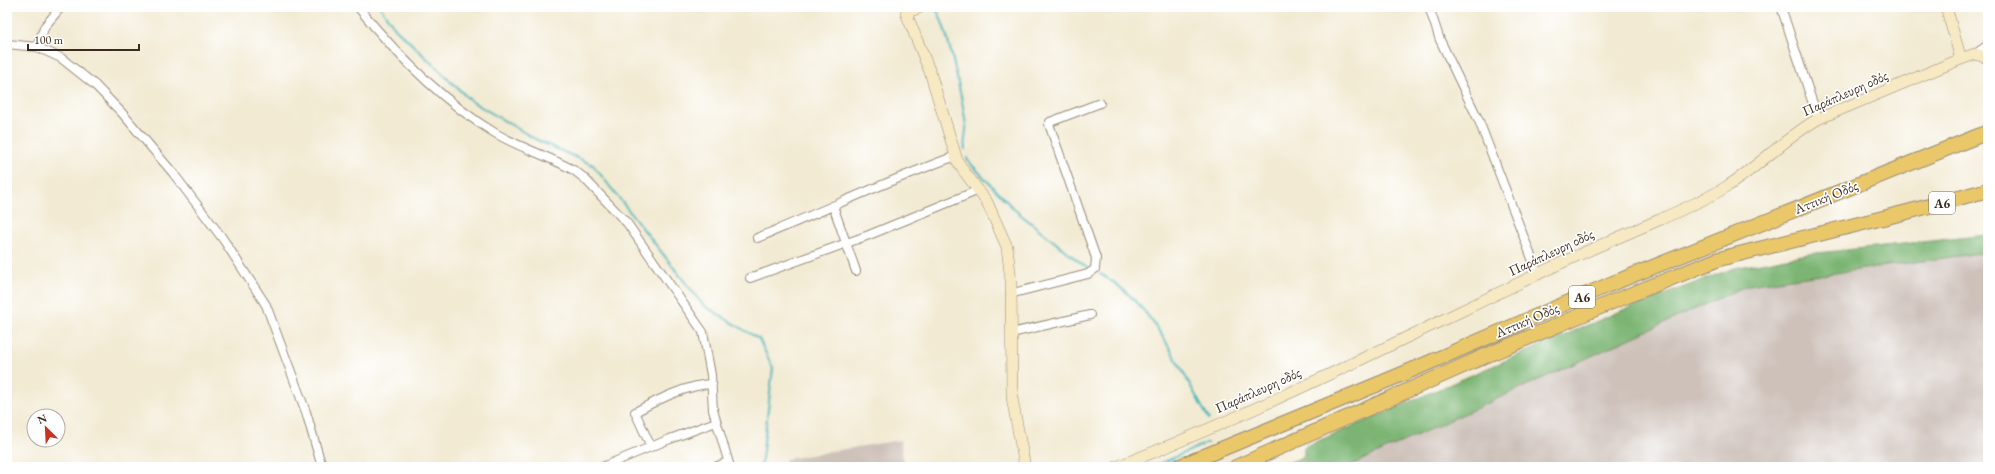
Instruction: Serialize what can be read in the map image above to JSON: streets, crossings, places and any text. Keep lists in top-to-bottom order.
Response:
{
  "streets": {
    "highway": ["Αττική Οδός", "Α6"],
    "street": ["Παράπλευρη οδός"]
  },
  "scale_bar": "100 m",
  "north": "top left"
}
